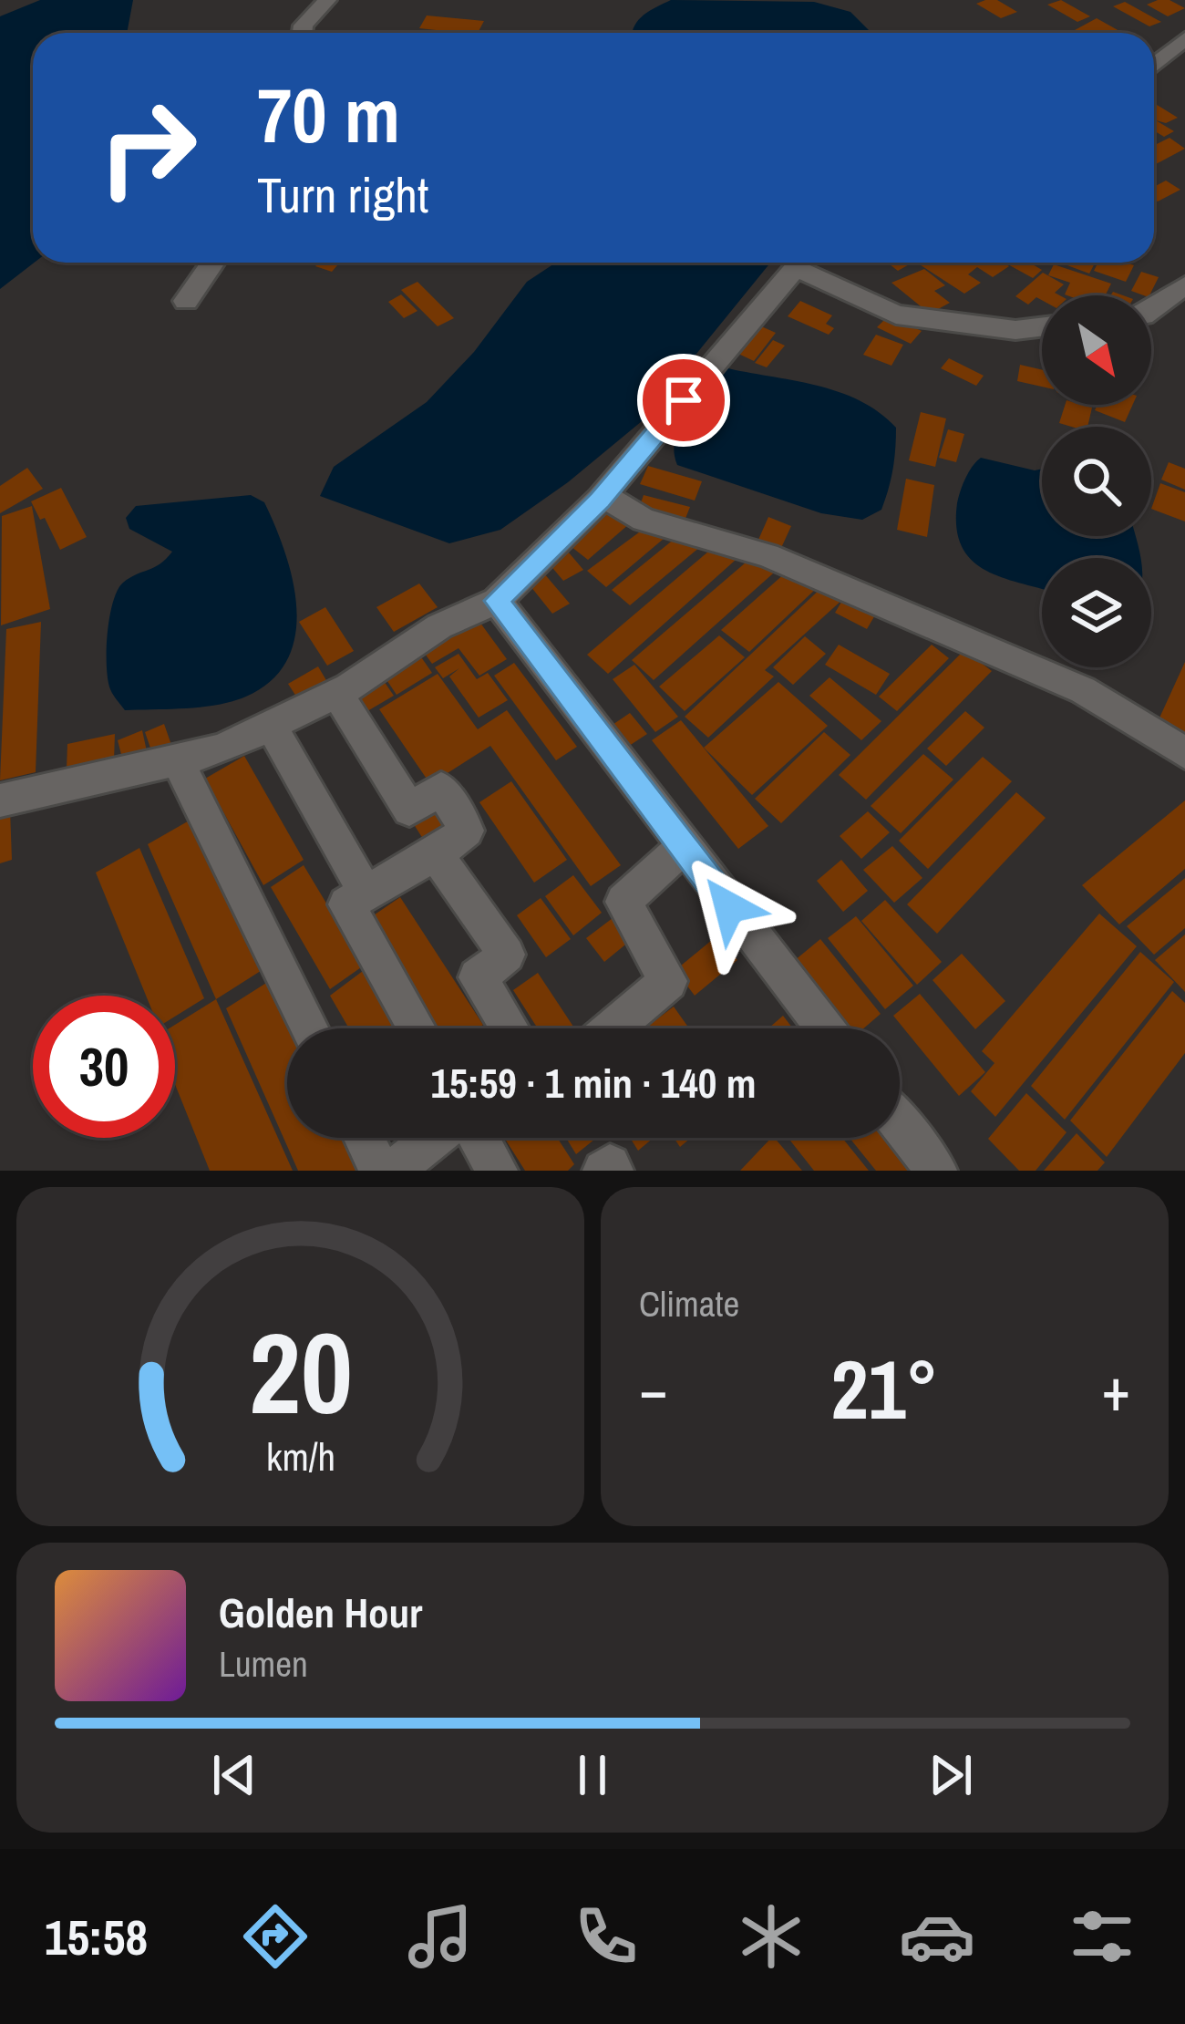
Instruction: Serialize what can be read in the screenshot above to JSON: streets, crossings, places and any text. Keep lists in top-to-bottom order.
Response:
{
  "north": "bottom right",
  "page": {
    "turn": ["70 m", "Turn right"],
    "limit": "30",
    "trip": "15:59 · 1 min · 140 m",
    "tile": "Climate",
    "heat": ["−", "21°", "+"],
    "song": ["Golden Hour", "Lumen"],
    "tabs": "15:58",
    "gauge": ["20", "km/h"]
  }
}
